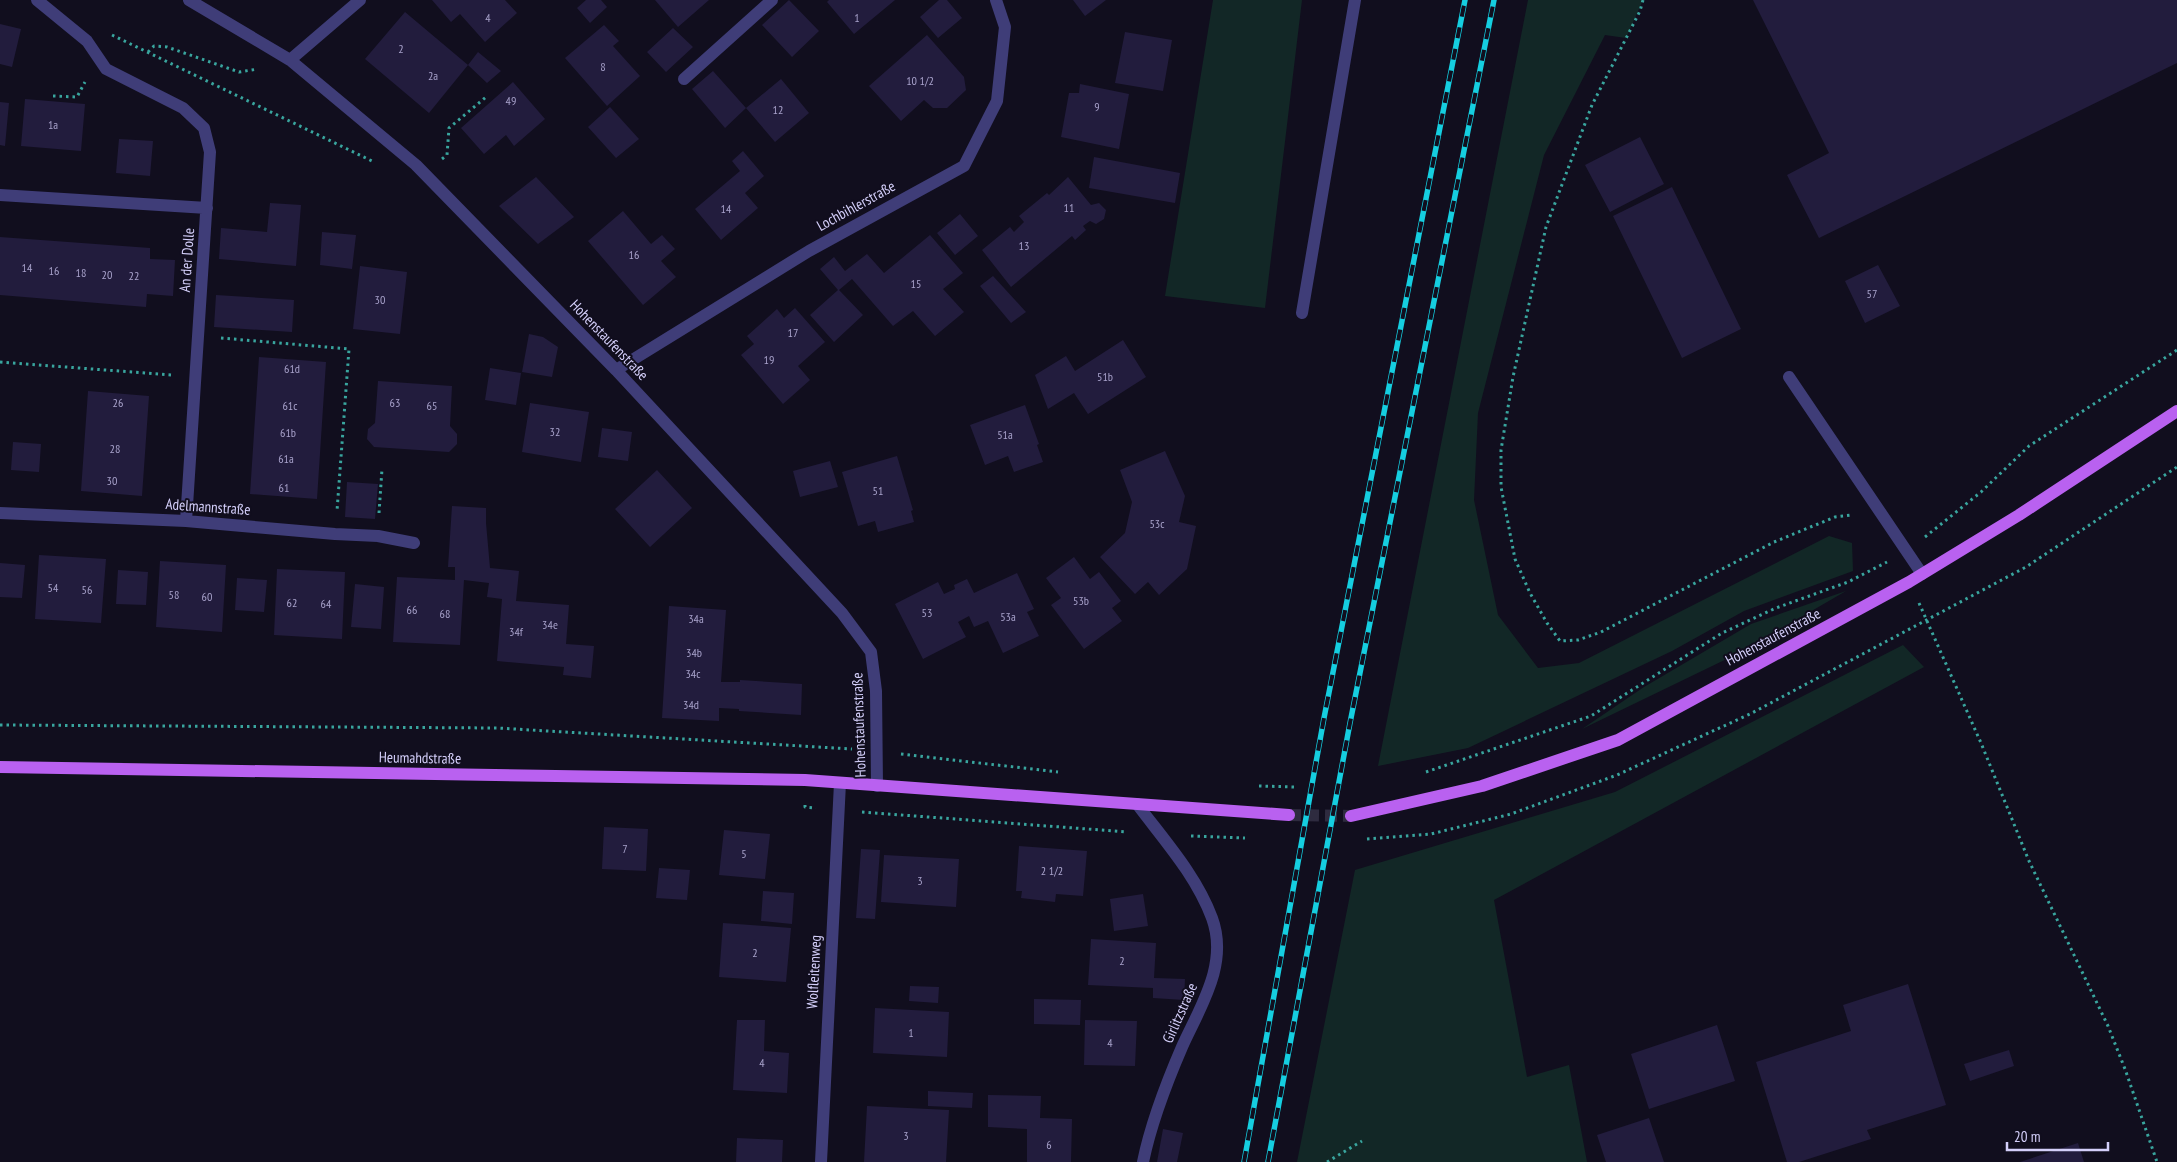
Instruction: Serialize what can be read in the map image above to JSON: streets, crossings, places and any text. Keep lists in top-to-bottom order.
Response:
{
  "streets": {
    "main road": ["Hohenstaufenstraße", "Heumahdstraße"],
    "street": [
      "Lochbihlerstraße",
      "An der Dolle",
      "Adelmannstraße",
      "Wolfleitenweg",
      "Girlitzstraße"
    ]
  },
  "crossings": [
    ["Lochbihlerstraße", "Hohenstaufenstraße"],
    ["An der Dolle", "Adelmannstraße"],
    ["Hohenstaufenstraße", "Heumahdstraße"],
    ["Hohenstaufenstraße", "Wolfleitenweg"],
    ["Hohenstaufenstraße", "Girlitzstraße"],
    ["Heumahdstraße", "Wolfleitenweg"]
  ],
  "house_numbers": [
    "4",
    "1",
    "2",
    "8",
    "2a",
    "10 1/2",
    "49",
    "9",
    "12",
    "1a",
    "11",
    "14",
    "13",
    "16",
    "14",
    "16",
    "18",
    "20",
    "22",
    "15",
    "57",
    "30",
    "17",
    "19",
    "61d",
    "51b",
    "26",
    "63",
    "61c",
    "65",
    "32",
    "61b",
    "51a",
    "28",
    "61a",
    "30",
    "61",
    "51",
    "53c",
    "54",
    "56",
    "58",
    "60",
    "53b",
    "62",
    "64",
    "66",
    "53",
    "68",
    "53a",
    "34a",
    "34e",
    "34f",
    "34b",
    "34c",
    "34d",
    "7",
    "5",
    "2 1/2",
    "3",
    "2",
    "2",
    "1",
    "4",
    "4",
    "3",
    "6"
  ],
  "scale_bar": "20 m"
}
